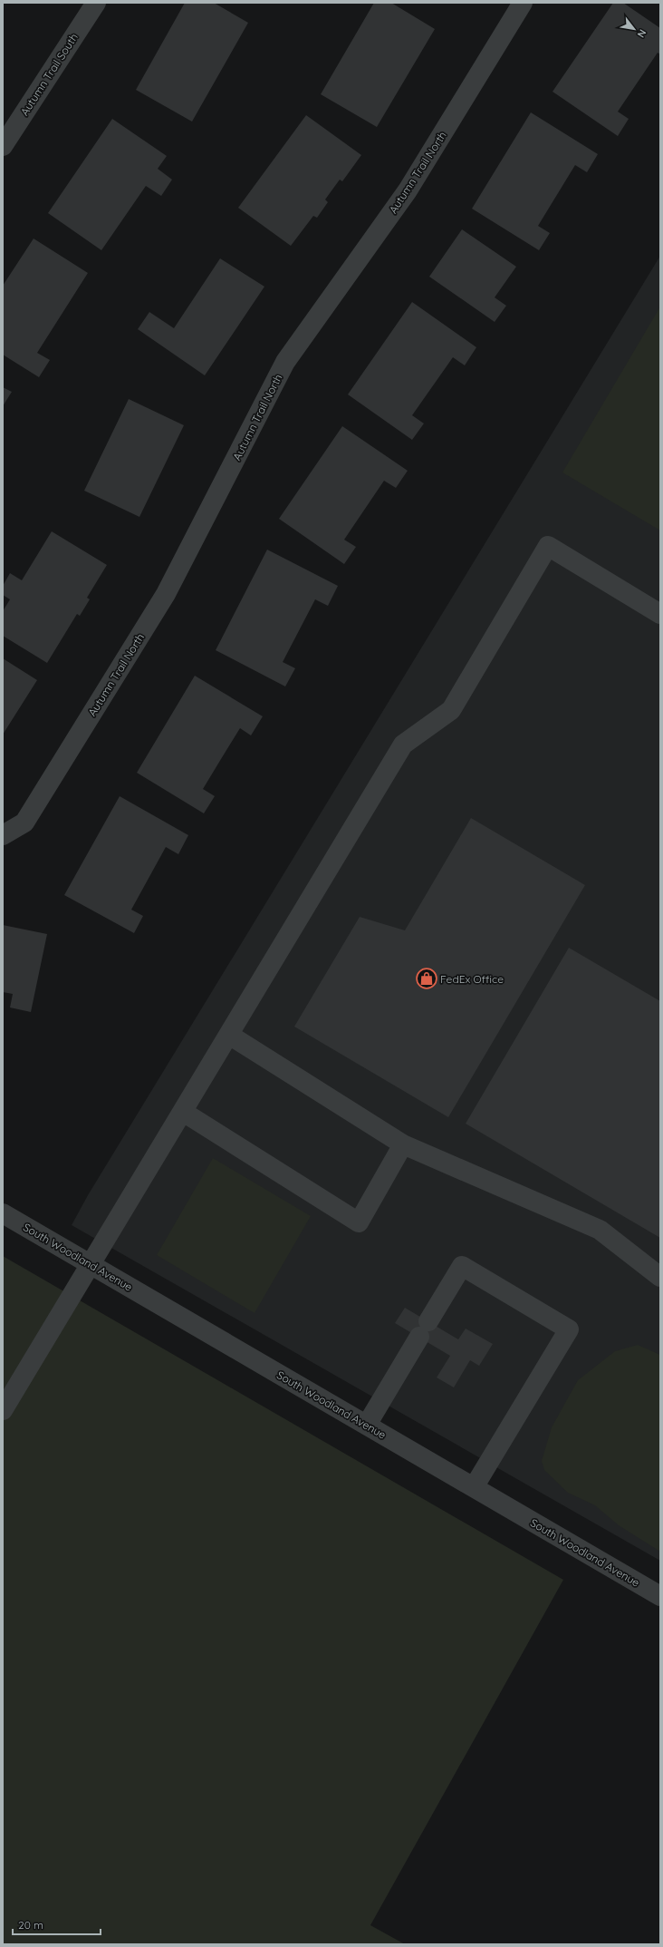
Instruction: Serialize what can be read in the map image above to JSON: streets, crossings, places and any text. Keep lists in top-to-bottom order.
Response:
{
  "streets": {
    "street": ["Autumn Trail South", "Autumn Trail North", "South Woodland Avenue"]
  },
  "places": {
    "shop": ["FedEx Office"]
  },
  "scale_bar": "20 m",
  "north": "bottom right"
}
